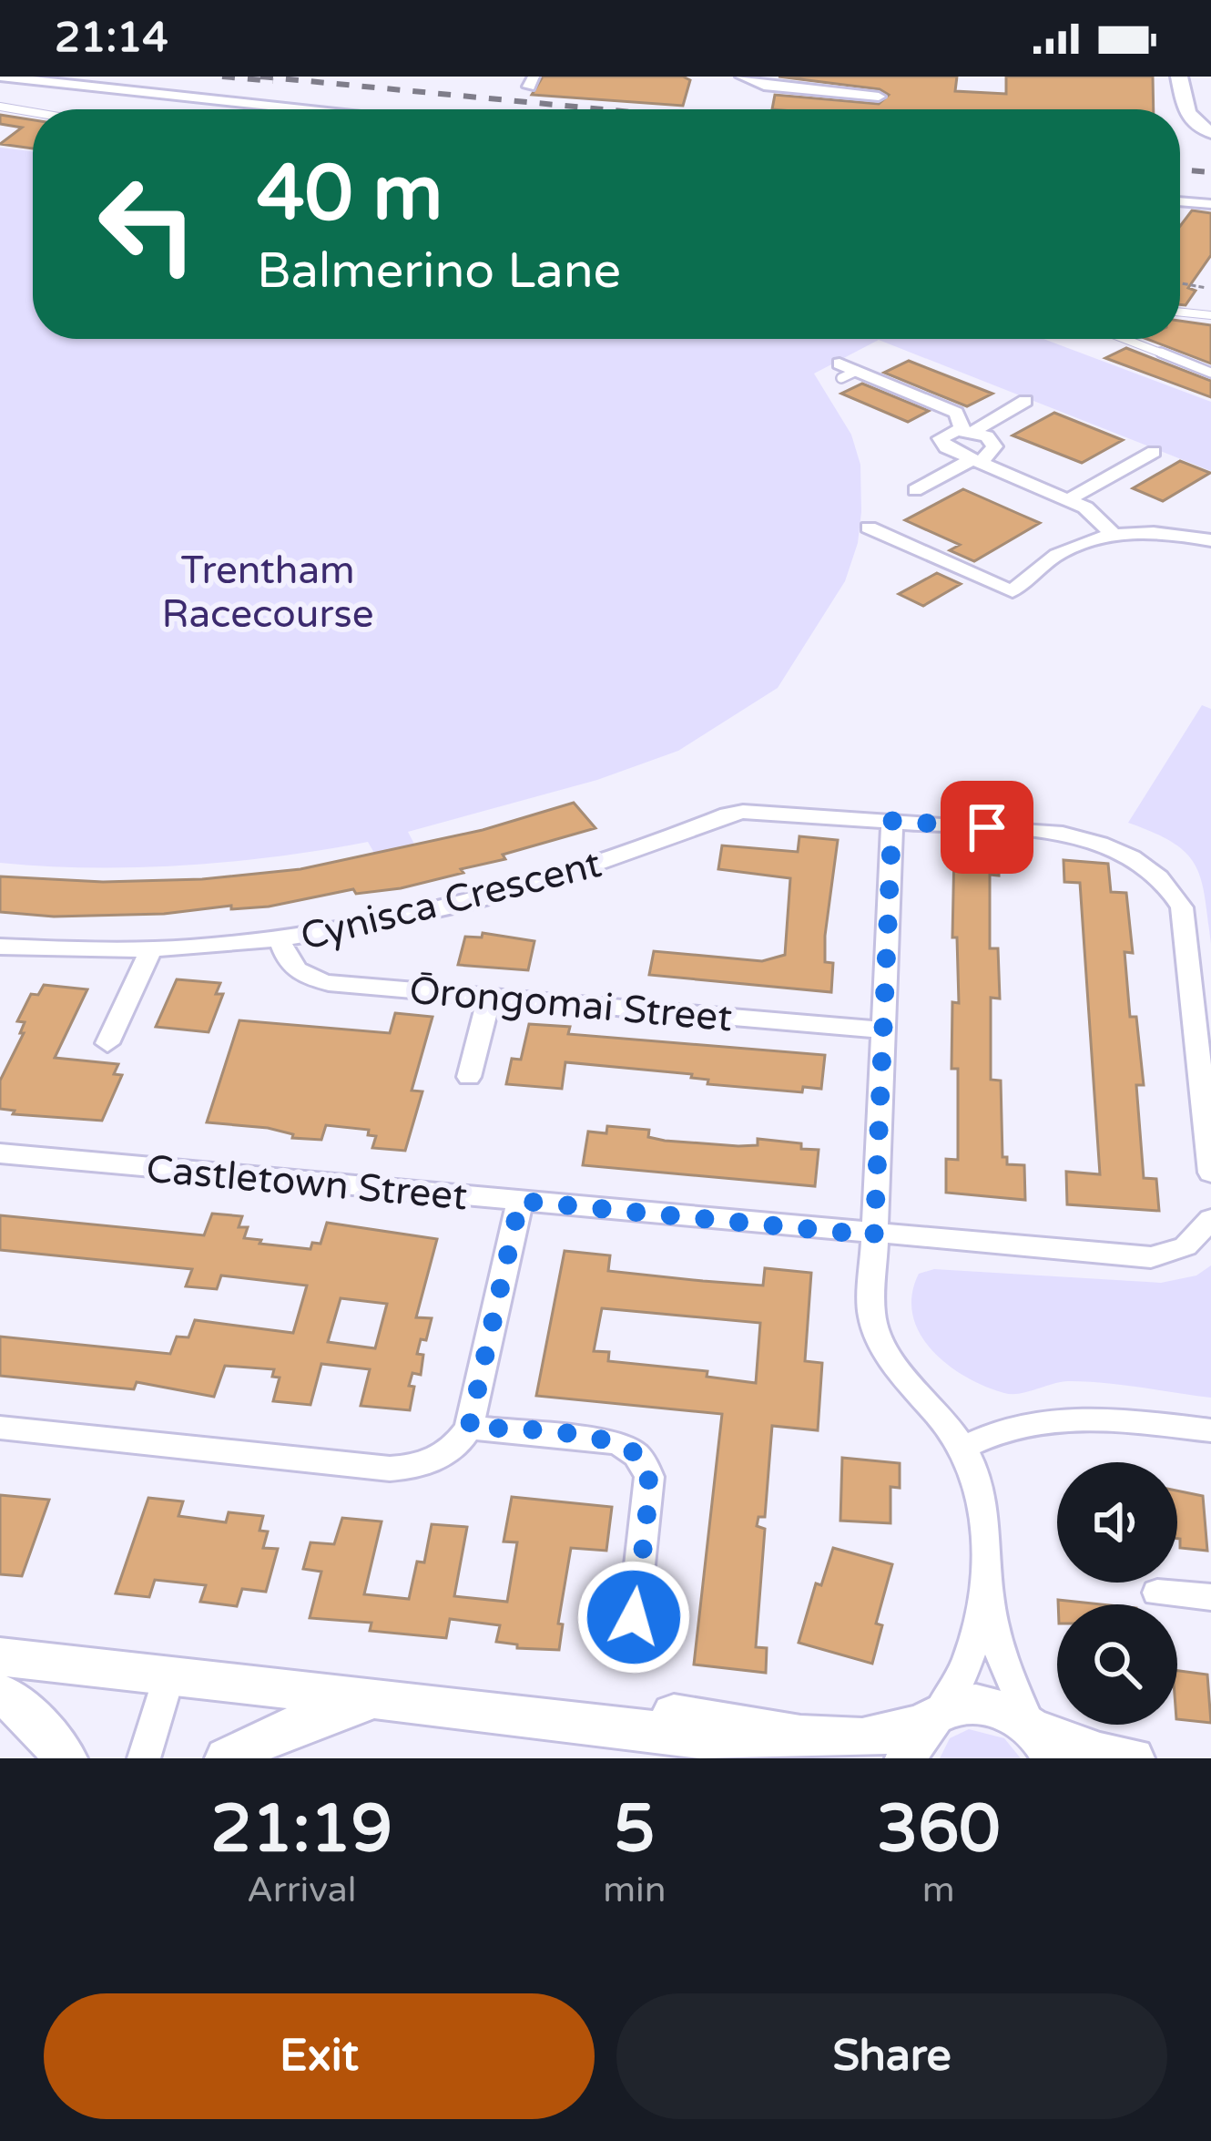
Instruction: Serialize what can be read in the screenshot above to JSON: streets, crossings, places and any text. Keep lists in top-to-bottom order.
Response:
{
  "streets": {
    "street": ["Cynisca Crescent", "Ōrongomai Street", "Castletown Street"]
  },
  "crossings": [
    ["Cynisca Crescent", "Ōrongomai Street"]
  ],
  "parks": ["Trentham Racecourse"],
  "page": {
    "status": "21:14",
    "turn": ["40 m", "Balmerino Lane"],
    "eta": [
      "21:19",
      "Arrival",
      "5",
      "min",
      "360",
      "m"
    ],
    "buttons": ["Exit", "Share"]
  }
}
